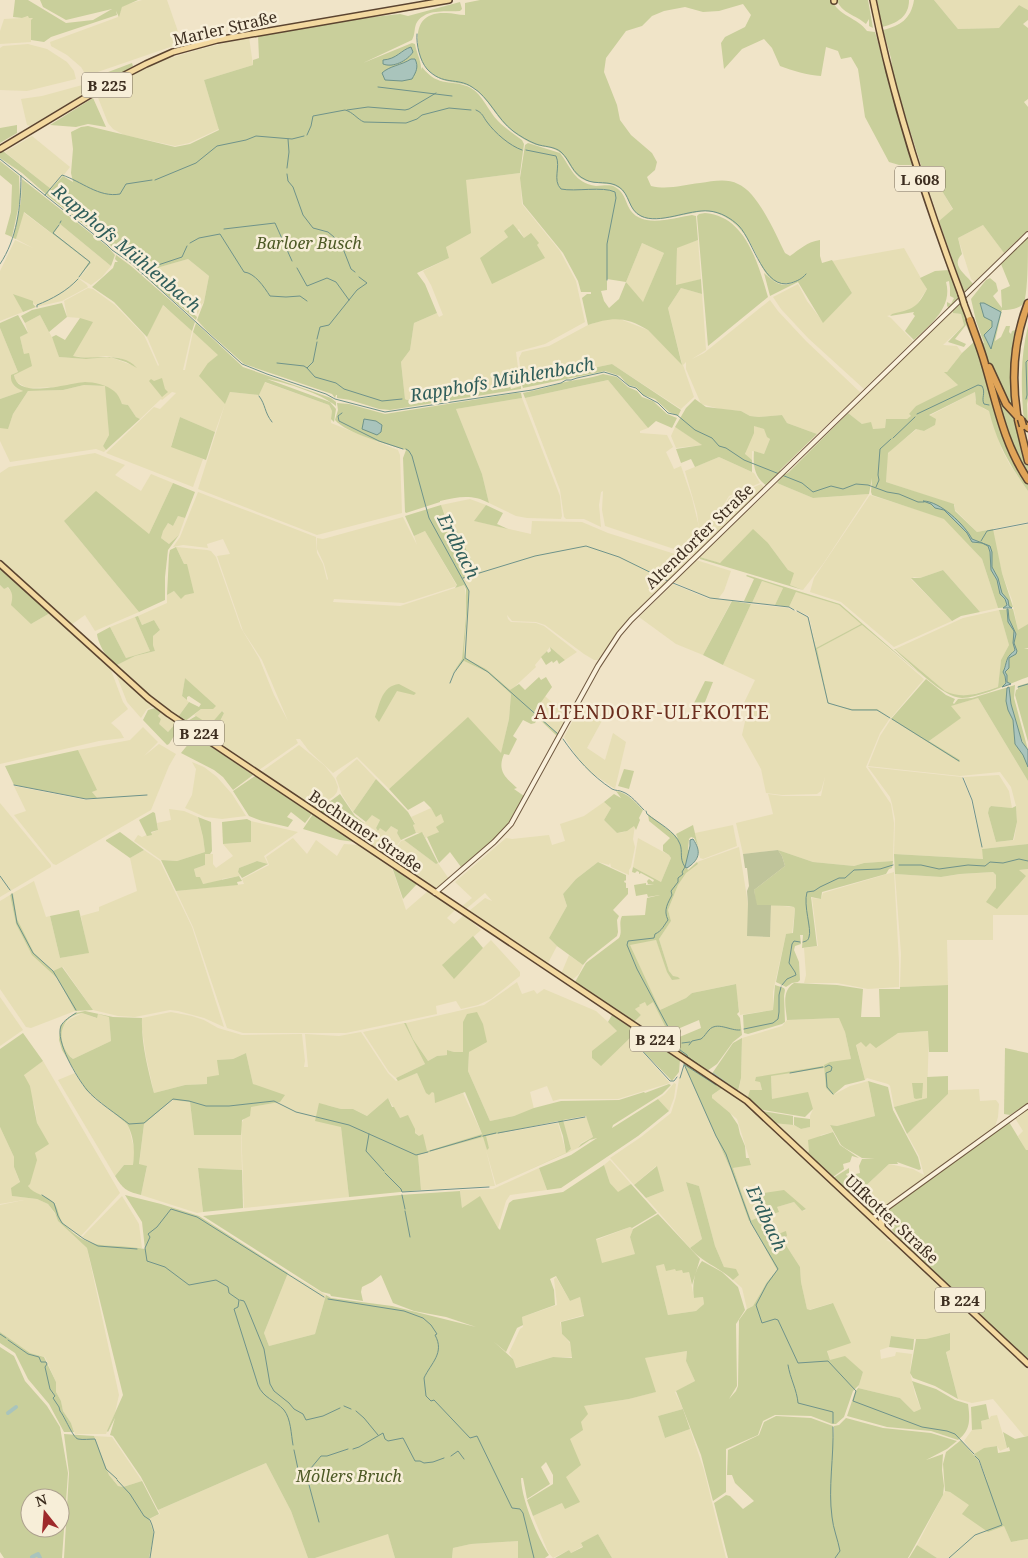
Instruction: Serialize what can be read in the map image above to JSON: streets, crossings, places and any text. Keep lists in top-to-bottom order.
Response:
{
  "streets": {
    "main road": [
      "Marler Straße",
      "B 225",
      "L 608",
      "B 224",
      "Bochumer Straße",
      "Ulfkotter Straße"
    ],
    "street": ["Altendorfer Straße"]
  },
  "crossings": [
    ["Altendorfer Straße", "Bochumer Straße"],
    ["Bochumer Straße", "Ulfkotter Straße"]
  ],
  "districts": ["ALTENDORF-ULFKOTTE"],
  "water": ["Rapphofs Mühlenbach", "Erdbach"],
  "parks": ["Barloer Busch", "Möllers Bruch"],
  "north": "top"
}
